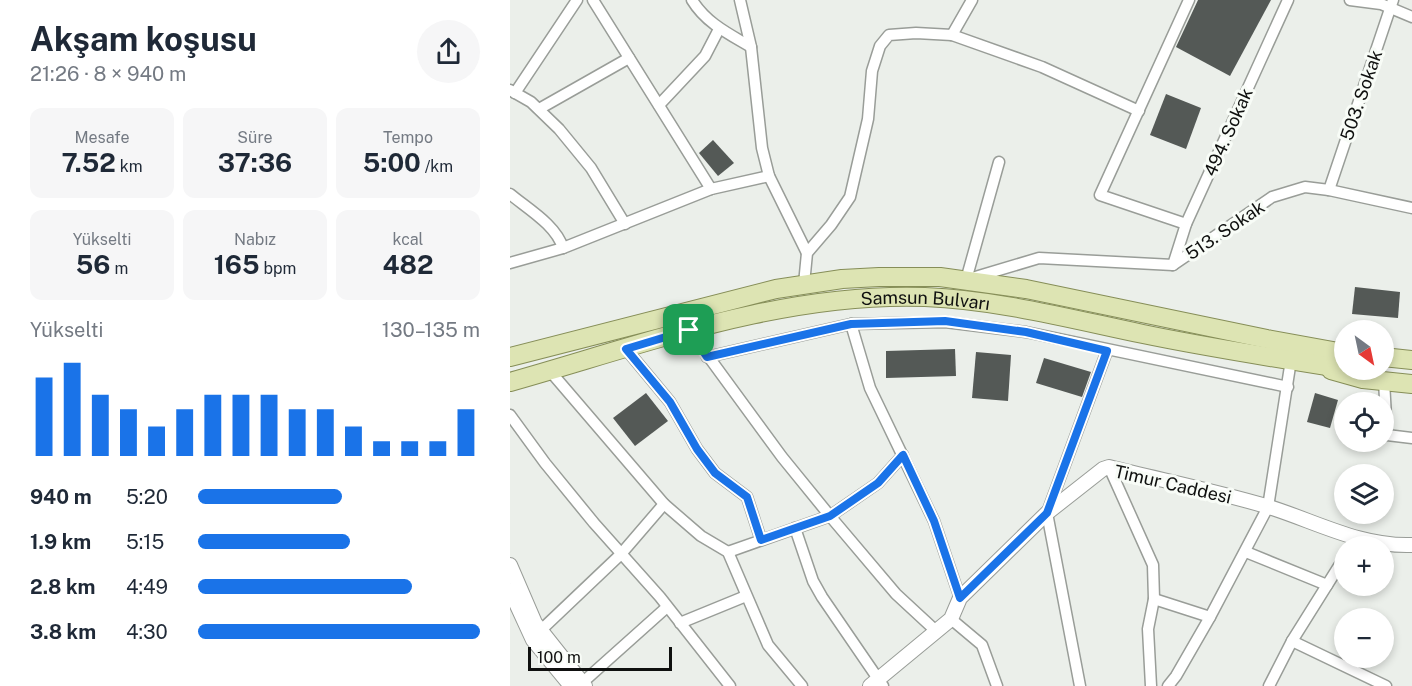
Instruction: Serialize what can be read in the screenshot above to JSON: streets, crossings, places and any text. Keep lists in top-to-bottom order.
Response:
{
  "streets": {
    "main road": ["Samsun Bulvarı"],
    "street": [
      "503. Sokak",
      "494. Sokak",
      "513. Sokak",
      "Timur Caddesi"
    ]
  },
  "crossings": [
    ["503. Sokak", "513. Sokak"],
    ["494. Sokak", "513. Sokak"]
  ],
  "scale_bar": "100 m",
  "north": "bottom right",
  "page": {
    "heading": ["Akşam koşusu", "21:26 · 8 × 940 m"],
    "stats": [
      ["Mesafe", "7.52 km"],
      ["Süre", "37:36"],
      ["Tempo", "5:00 /km"],
      ["Yükselti", "56 m"],
      ["Nabız", "165 bpm"],
      ["kcal", "482"]
    ],
    "chart": ["Yükselti", "130–135 m"],
    "map_buttons": ["+", "−"],
    "list": [
      {
        "name": "940 m",
        "note": "5:20"
      },
      {
        "name": "1.9 km",
        "note": "5:15"
      },
      {
        "name": "2.8 km",
        "note": "4:49"
      },
      {
        "name": "3.8 km",
        "note": "4:30"
      }
    ],
    "scale": "100 m"
  }
}
